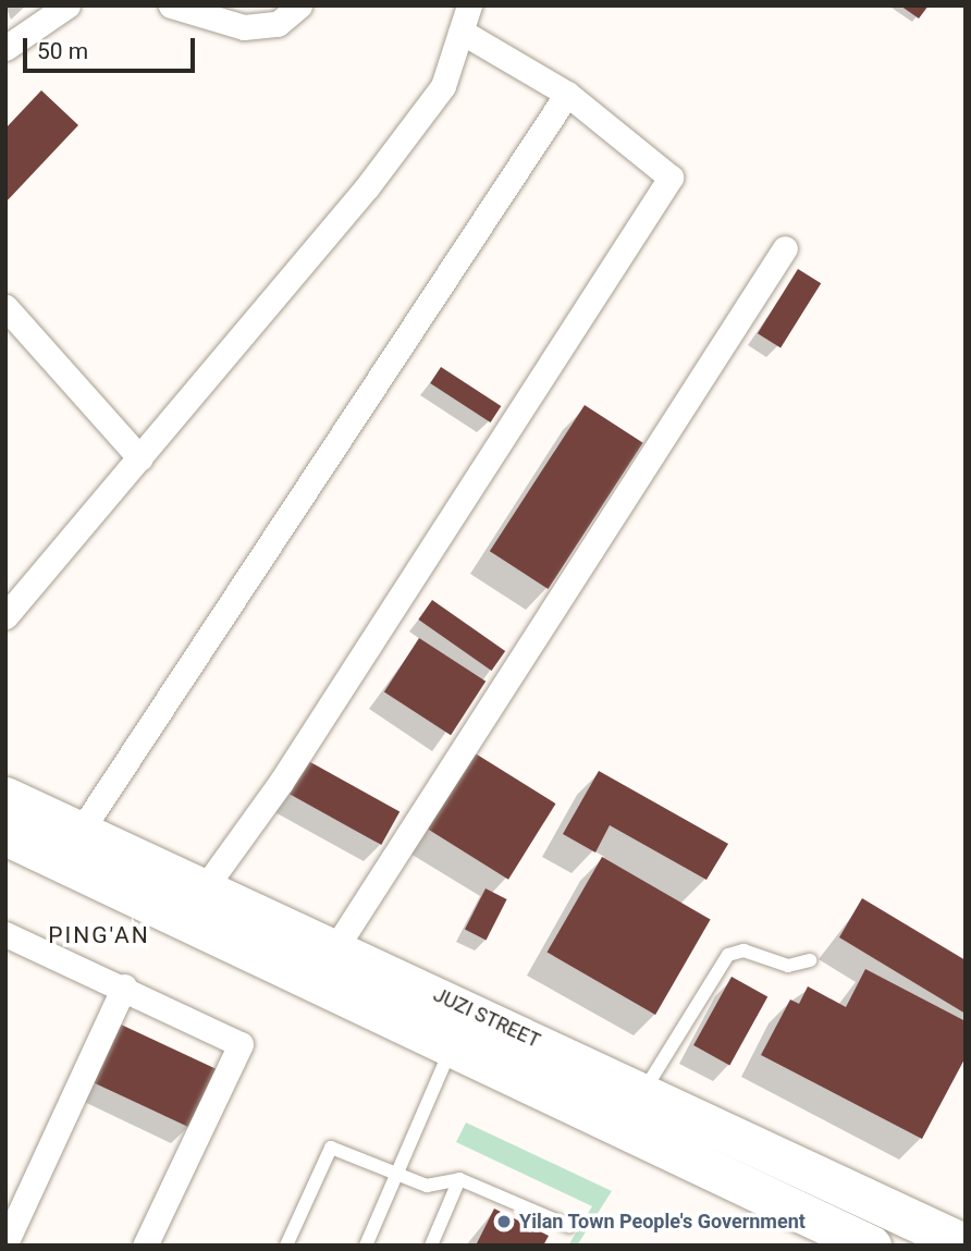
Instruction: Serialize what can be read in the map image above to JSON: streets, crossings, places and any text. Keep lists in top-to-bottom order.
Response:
{
  "streets": {
    "main road": ["JUZI STREET"]
  },
  "districts": ["PING'AN"],
  "places": ["Yilan Town People's Government"],
  "scale_bar": "50 m"
}
